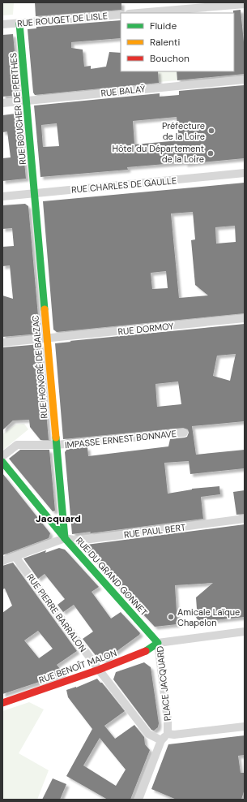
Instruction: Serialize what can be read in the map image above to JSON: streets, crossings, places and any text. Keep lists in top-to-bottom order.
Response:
{
  "streets": {
    "street": [
      "RUE ROUGET DE LISLE",
      "RUE BALAŸ",
      "RUE BOUCHER DE PERTHES",
      "RUE CHARLES DE GAULLE",
      "RUE DORMOY",
      "RUE HONORÉ DE BALZAC",
      "IMPASSE ERNEST BONNAVE",
      "RUE PAUL BERT",
      "RUE DU GRAND GONNET",
      "RUE PIERRE BARRALON",
      "RUE BENOÎT MALON",
      "PLACE JACQUARD"
    ]
  },
  "crossings": [
    ["RUE ROUGET DE LISLE", "RUE BOUCHER DE PERTHES"],
    ["RUE BALAŸ", "RUE BOUCHER DE PERTHES"],
    ["RUE BOUCHER DE PERTHES", "RUE CHARLES DE GAULLE"],
    ["RUE BOUCHER DE PERTHES", "RUE HONORÉ DE BALZAC"],
    ["RUE CHARLES DE GAULLE", "RUE HONORÉ DE BALZAC"],
    ["RUE DORMOY", "RUE HONORÉ DE BALZAC"],
    ["RUE HONORÉ DE BALZAC", "IMPASSE ERNEST BONNAVE"],
    ["RUE HONORÉ DE BALZAC", "RUE PAUL BERT"],
    ["RUE HONORÉ DE BALZAC", "RUE DU GRAND GONNET"],
    ["RUE PAUL BERT", "RUE DU GRAND GONNET"],
    ["RUE DU GRAND GONNET", "RUE BENOÎT MALON"],
    ["RUE DU GRAND GONNET", "PLACE JACQUARD"],
    ["RUE PIERRE BARRALON", "RUE BENOÎT MALON"],
    ["RUE BENOÎT MALON", "PLACE JACQUARD"]
  ],
  "districts": ["Jacquard"],
  "places": ["Préfecture de la Loire", "Hôtel du Département de la Loire", "Amicale Laïque Chapelon"],
  "legend": ["Fluide", "Ralenti", "Bouchon"]
}
